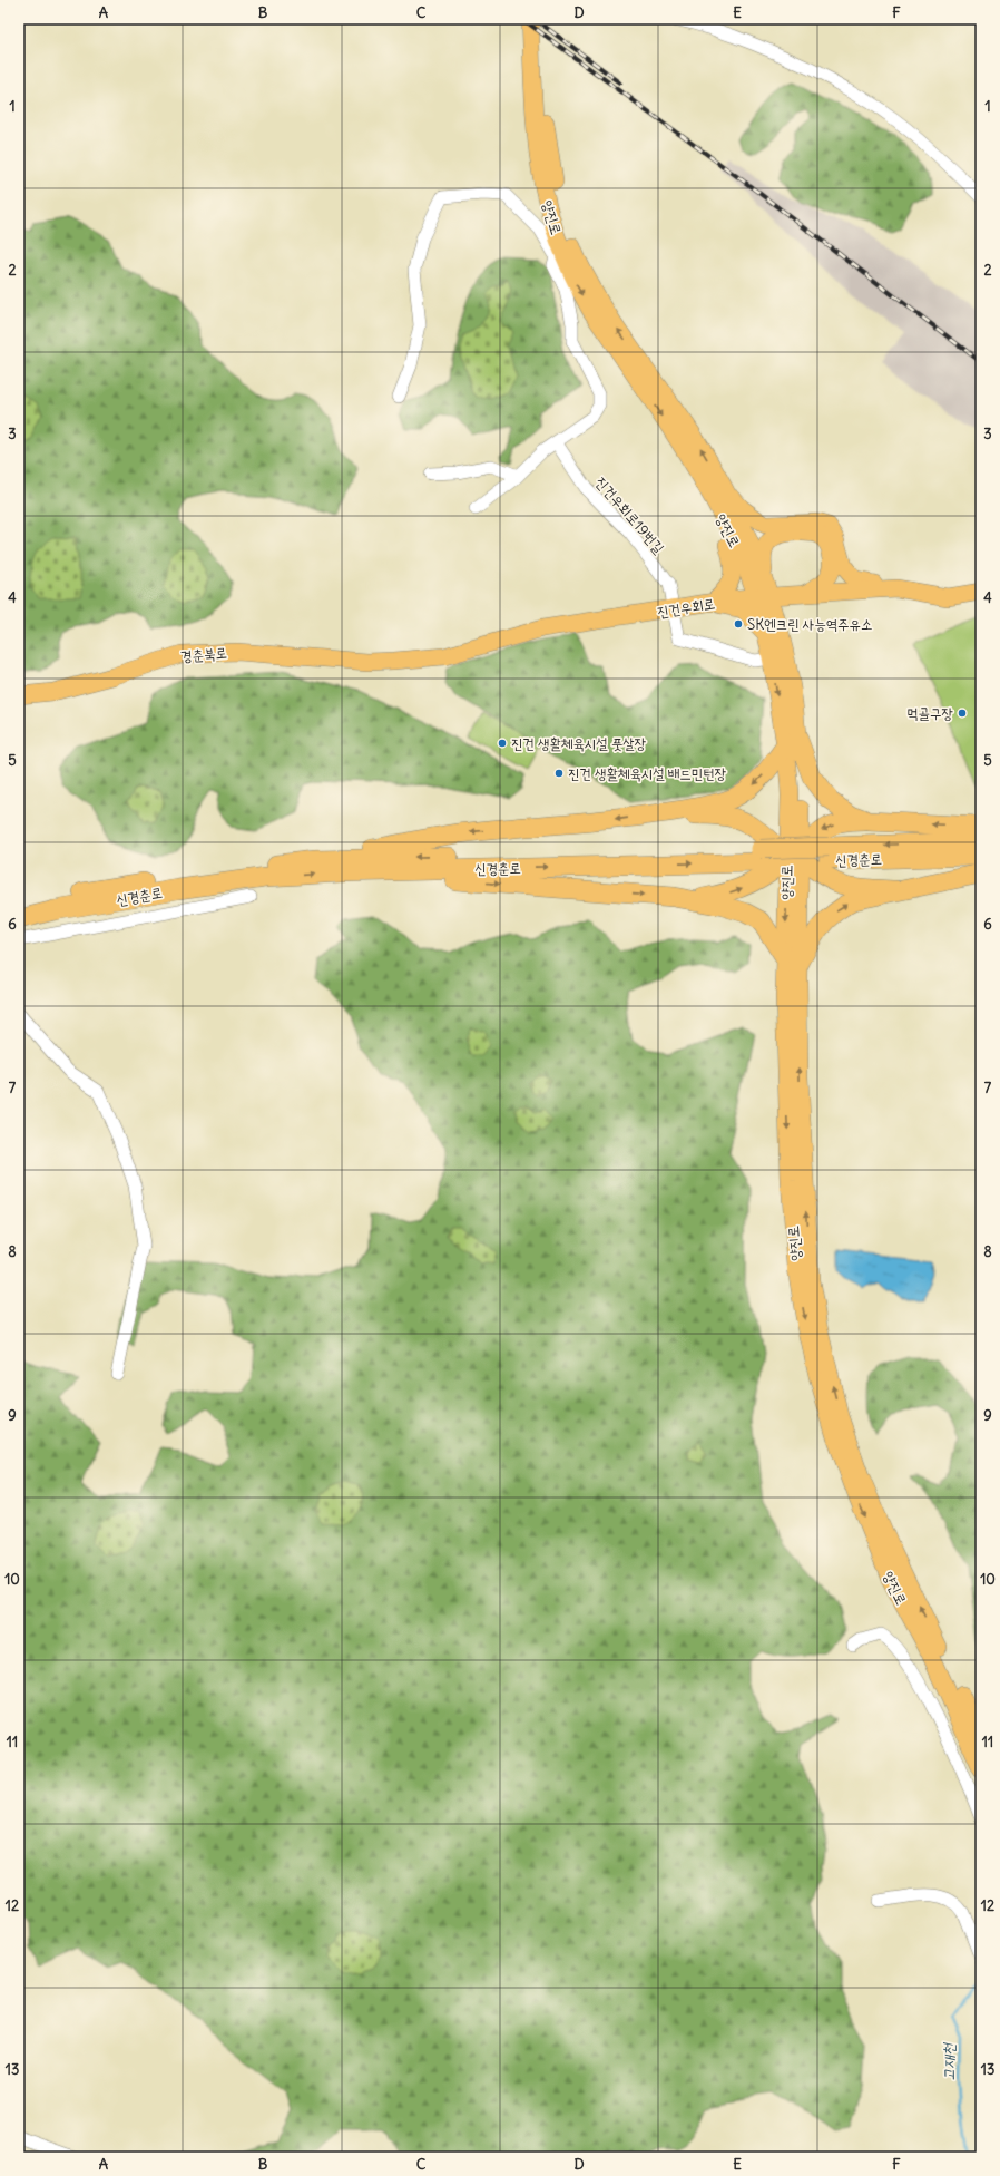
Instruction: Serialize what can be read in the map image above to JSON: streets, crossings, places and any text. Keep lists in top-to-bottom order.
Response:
{
  "streets": {
    "highway": ["신경춘로"],
    "main road": ["양진로", "진건우회로", "경춘북로"],
    "street": ["진건우회로19번길"]
  },
  "crossings": [
    ["양진로", "진건우회로19번길"],
    ["양진로", "진건우회로"],
    ["진건우회로19번길", "진건우회로"],
    ["진건우회로", "경춘북로"]
  ],
  "water": ["고재천"],
  "places": [
    "SK엔크린 사능역주유소",
    "먹골구장",
    "진건 생활체육시설 풋살장",
    "진건 생활체육시설 배드민턴장"
  ],
  "grid": {
    "columns": [
      "A",
      "B",
      "C",
      "D",
      "E",
      "F"
    ],
    "rows": [
      "1",
      "2",
      "3",
      "4",
      "5",
      "6",
      "7",
      "8",
      "9",
      "10",
      "11",
      "12",
      "13"
    ]
  }
}
